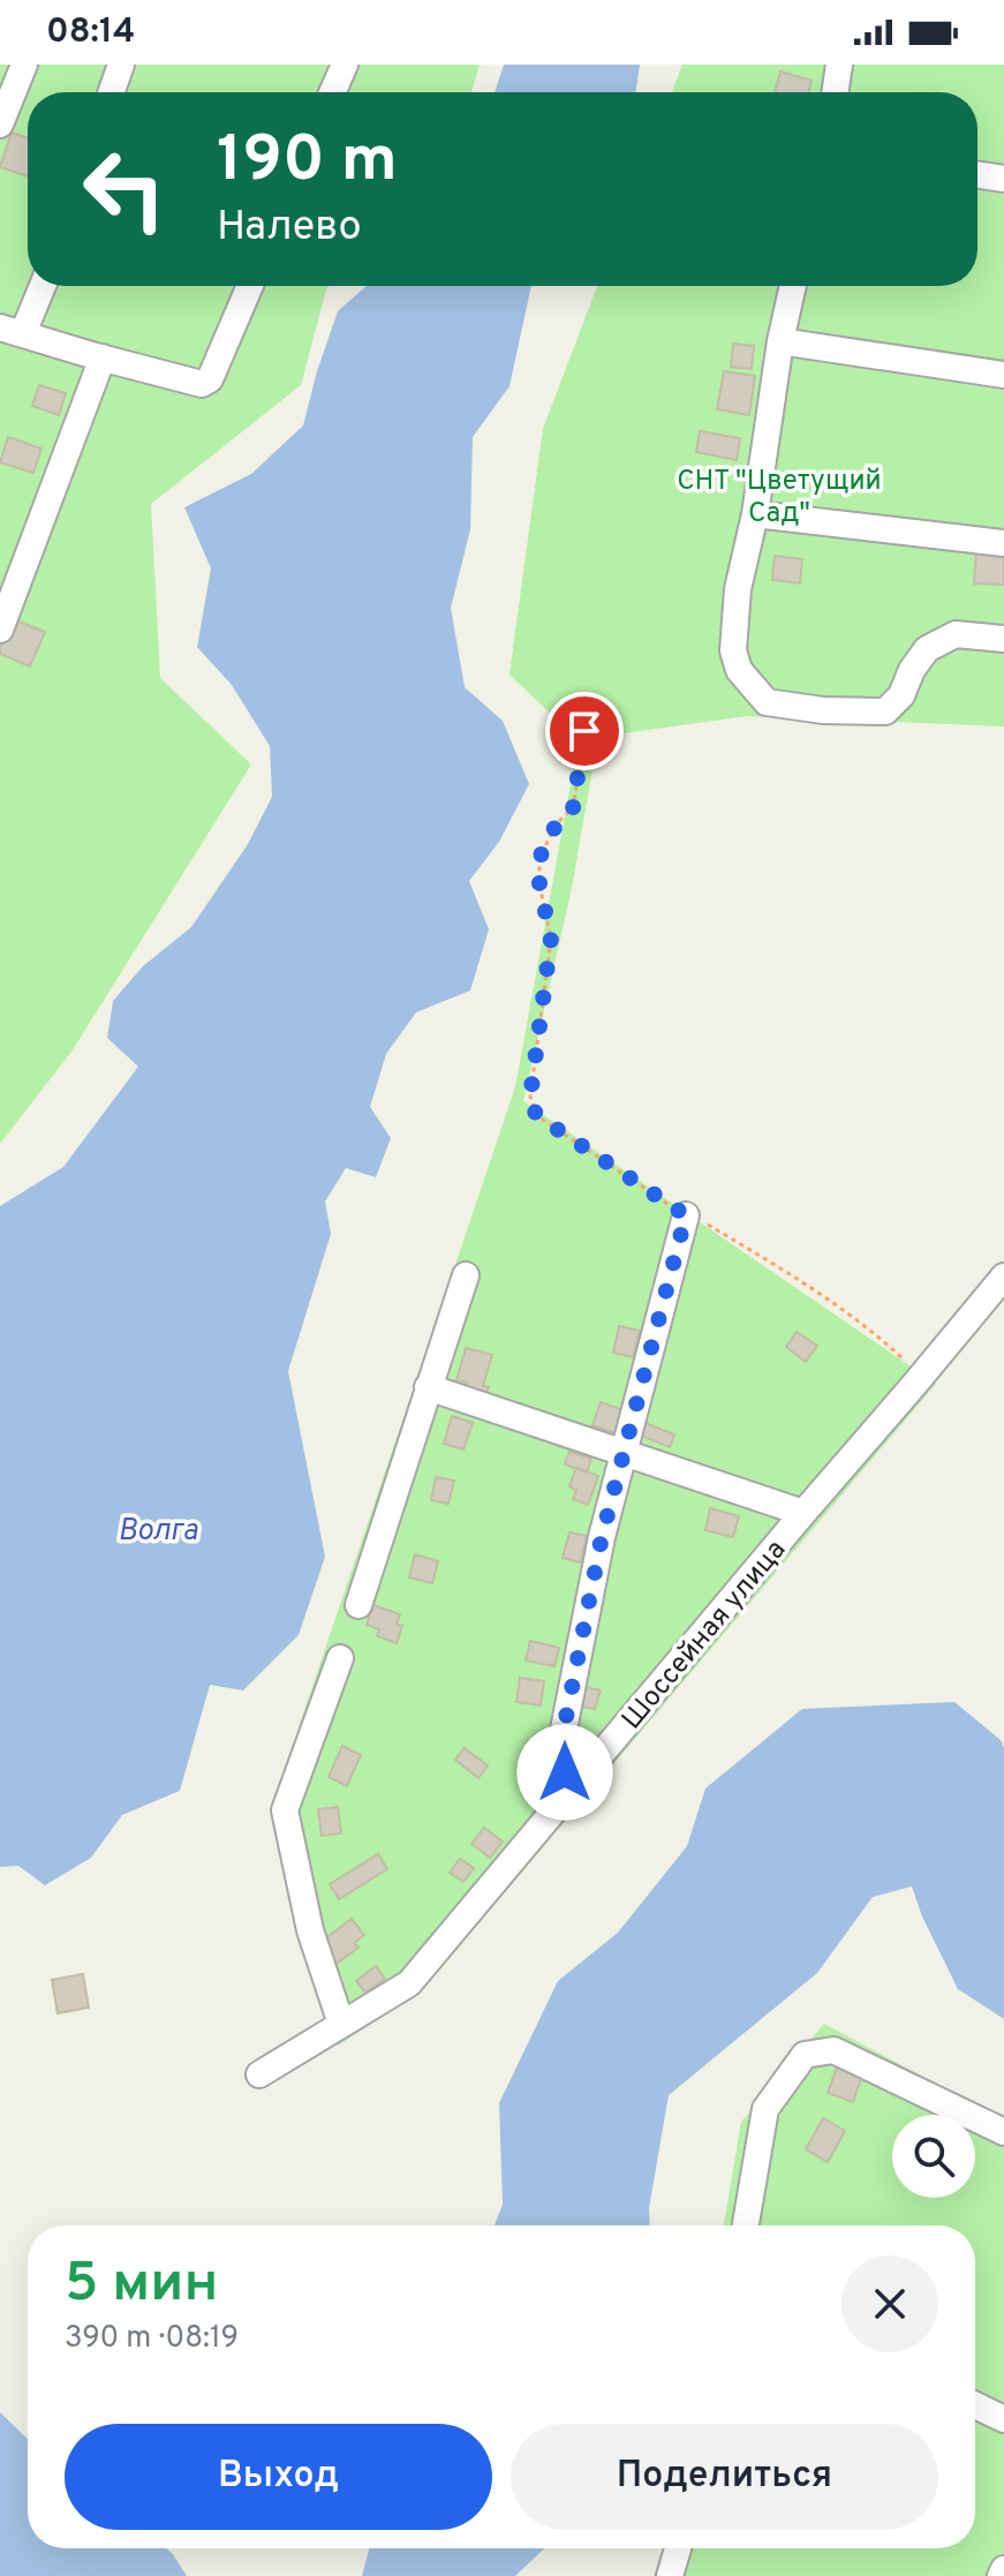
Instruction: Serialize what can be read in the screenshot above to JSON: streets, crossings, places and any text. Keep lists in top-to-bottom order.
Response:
{
  "streets": {
    "street": ["Шоссейная улица"]
  },
  "water": ["Волга"],
  "parks": ["СНТ \"Цветущий Сад\""],
  "page": {
    "status": "08:14",
    "turn": ["190 m", "Налево"],
    "heading": ["5 мин", "390 m · 08:19"],
    "buttons": ["Выход", "Поделиться"]
  }
}
